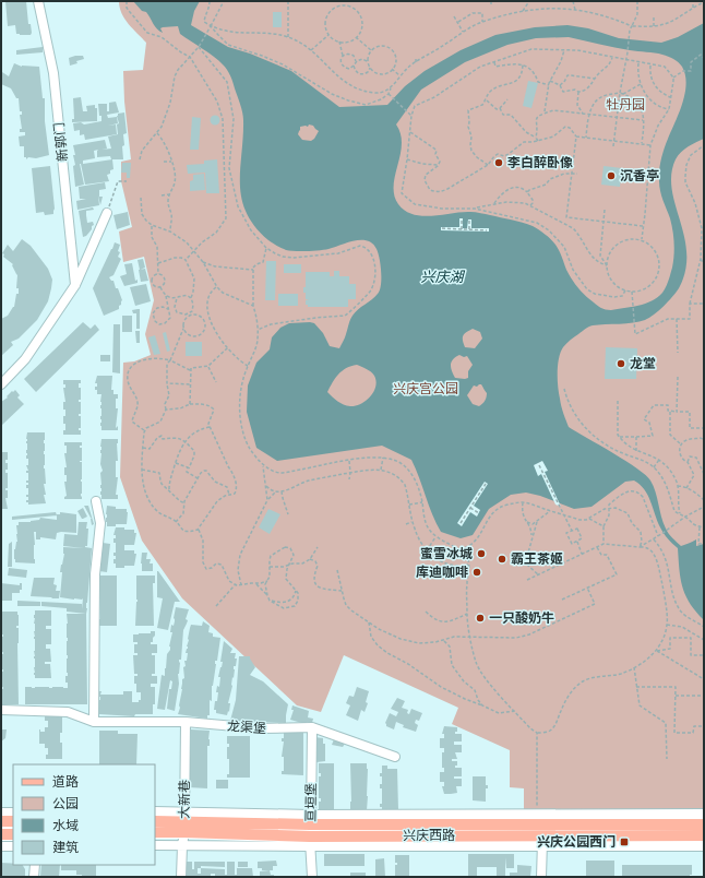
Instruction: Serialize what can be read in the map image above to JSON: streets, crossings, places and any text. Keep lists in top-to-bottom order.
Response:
{
  "streets": {
    "main road": ["兴庆西路"],
    "street": [
      "新郭门",
      "龙渠堡",
      "大新巷",
      "亘垣堡"
    ]
  },
  "crossings": [
    ["龙渠堡", "大新巷"],
    ["龙渠堡", "亘垣堡"],
    ["大新巷", "兴庆西路"],
    ["亘垣堡", "兴庆西路"]
  ],
  "water": ["兴庆湖"],
  "parks": ["牡丹园", "兴庆宫公园"],
  "places": {
    "other": [
      "李白醉卧像",
      "沉香亭",
      "龙堂",
      "蜜雪冰城",
      "霸王茶姬",
      "库迪咖啡",
      "一只酸奶牛"
    ],
    "transit": ["兴庆公园西门"]
  },
  "legend": [
    "道路",
    "公园",
    "水域",
    "建筑"
  ]
}
